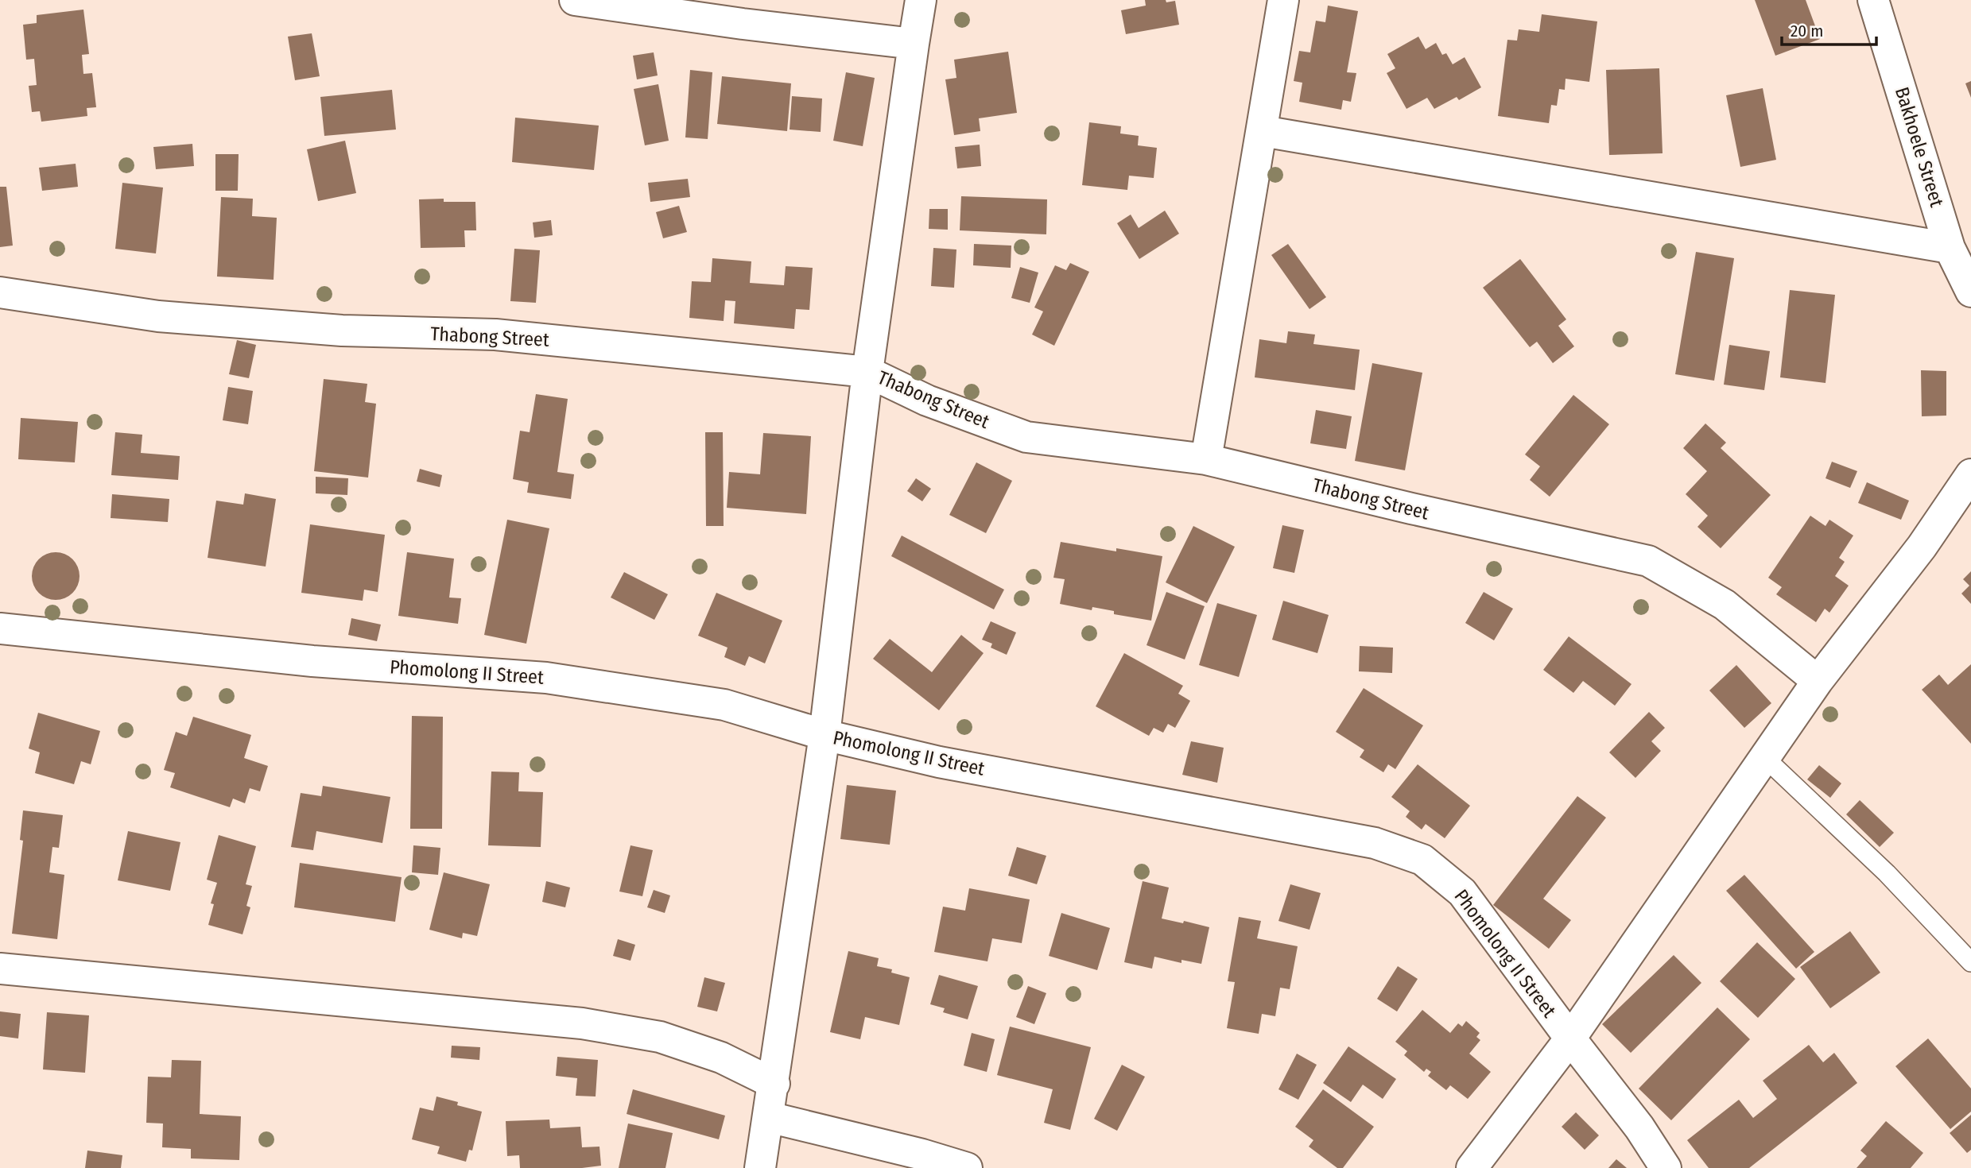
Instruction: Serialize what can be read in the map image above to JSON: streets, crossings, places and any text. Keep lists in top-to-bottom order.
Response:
{
  "streets": {
    "street": ["Bakhoele Street", "Thabong Street", "Phomolong II Street"]
  },
  "scale_bar": "20 m"
}
